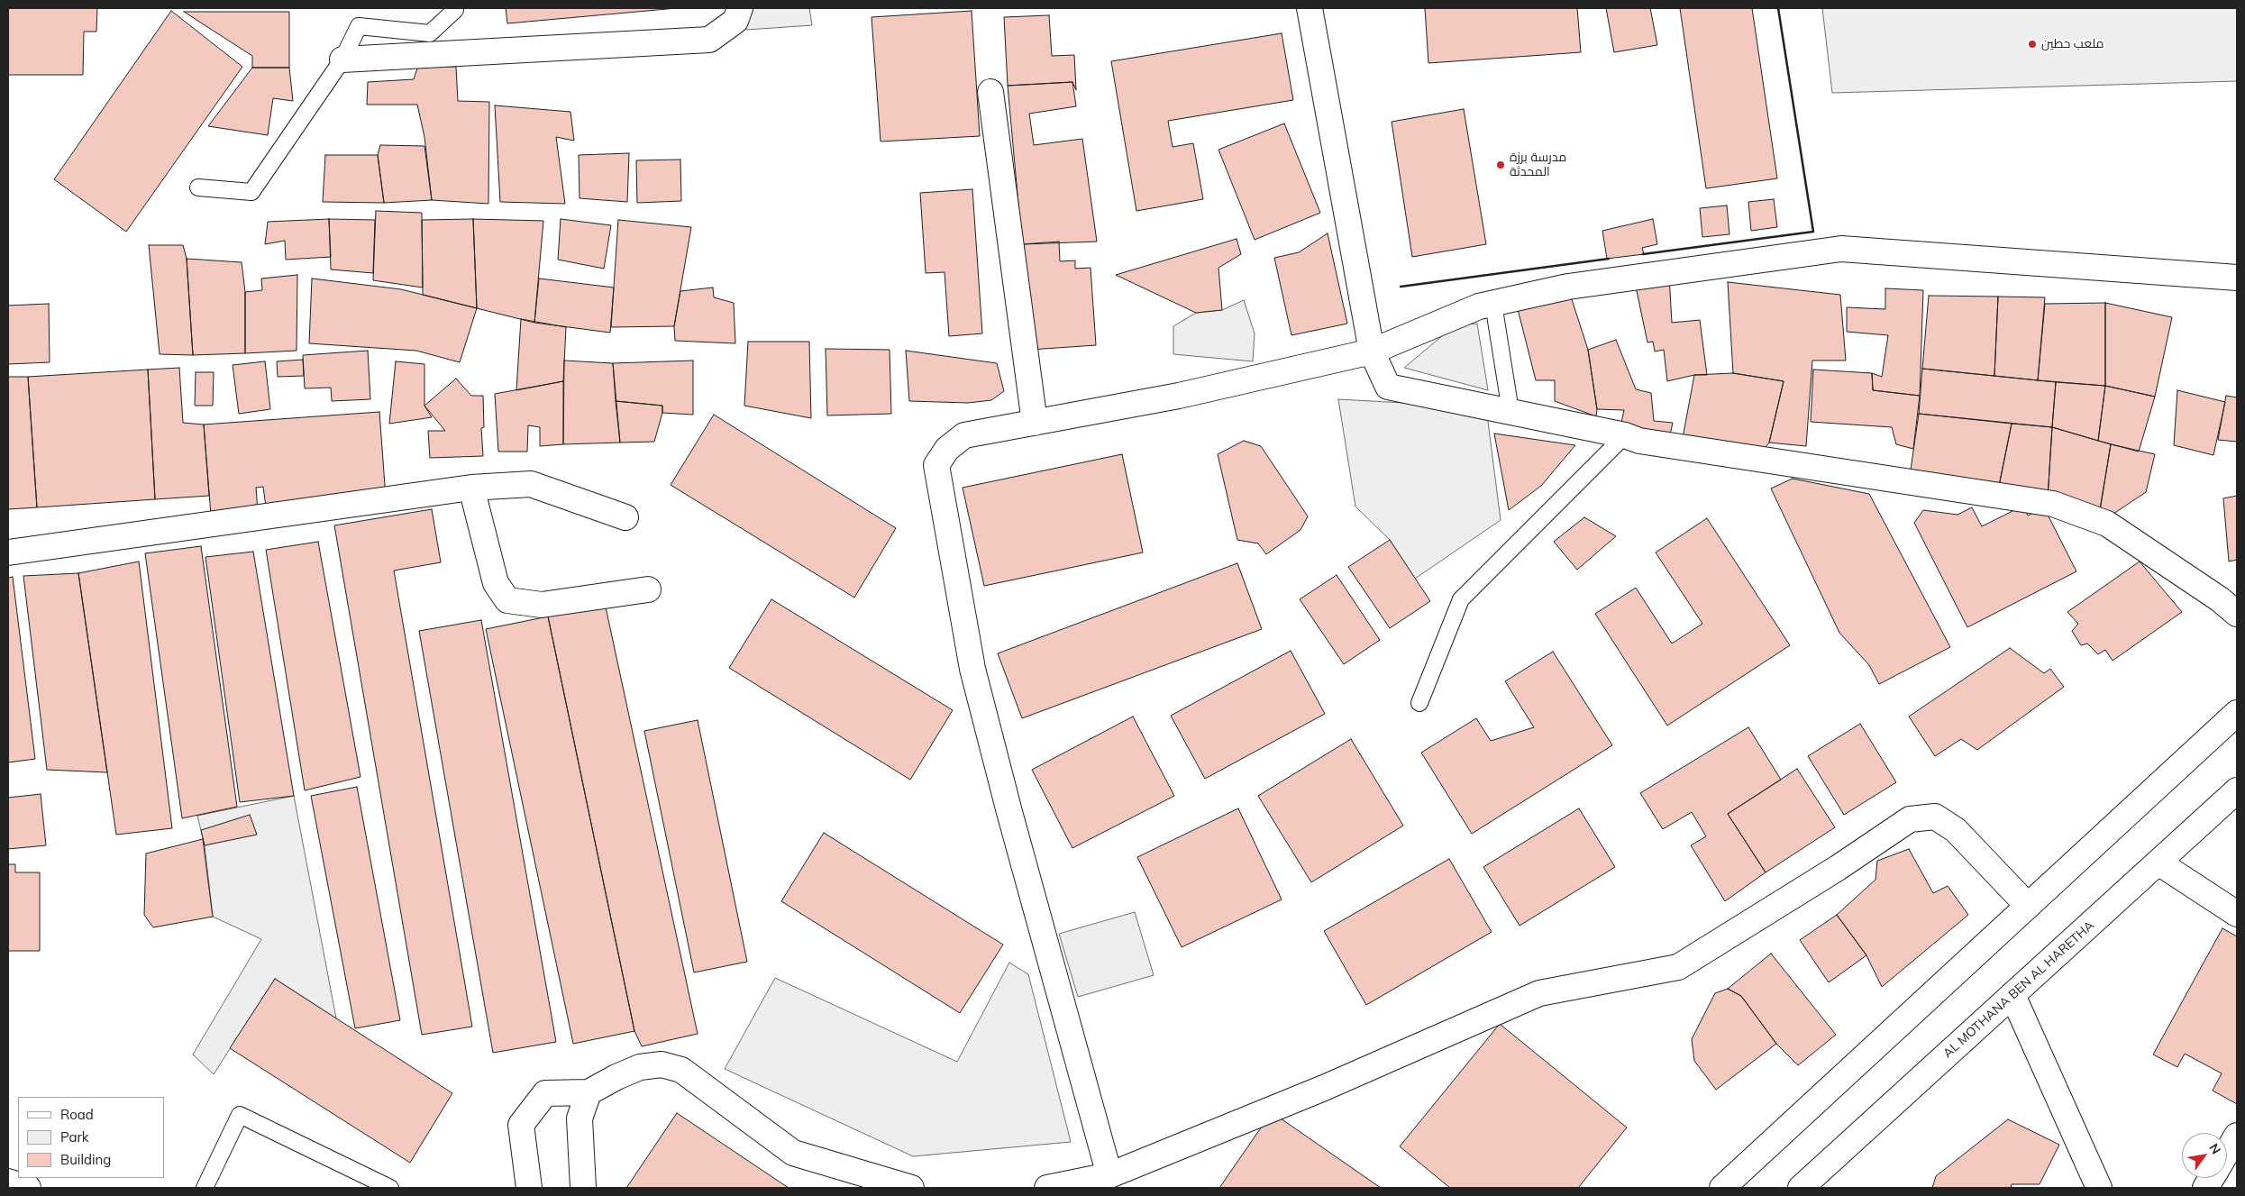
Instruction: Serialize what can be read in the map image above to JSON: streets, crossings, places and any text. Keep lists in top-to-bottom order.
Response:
{
  "streets": {
    "street": ["AL MOTHANA BEN AL HARETHA"]
  },
  "places": ["ملعب حطين", "مدرسة برزة المحدثة"],
  "legend": ["Road", "Park", "Building"],
  "north": "top right"
}
